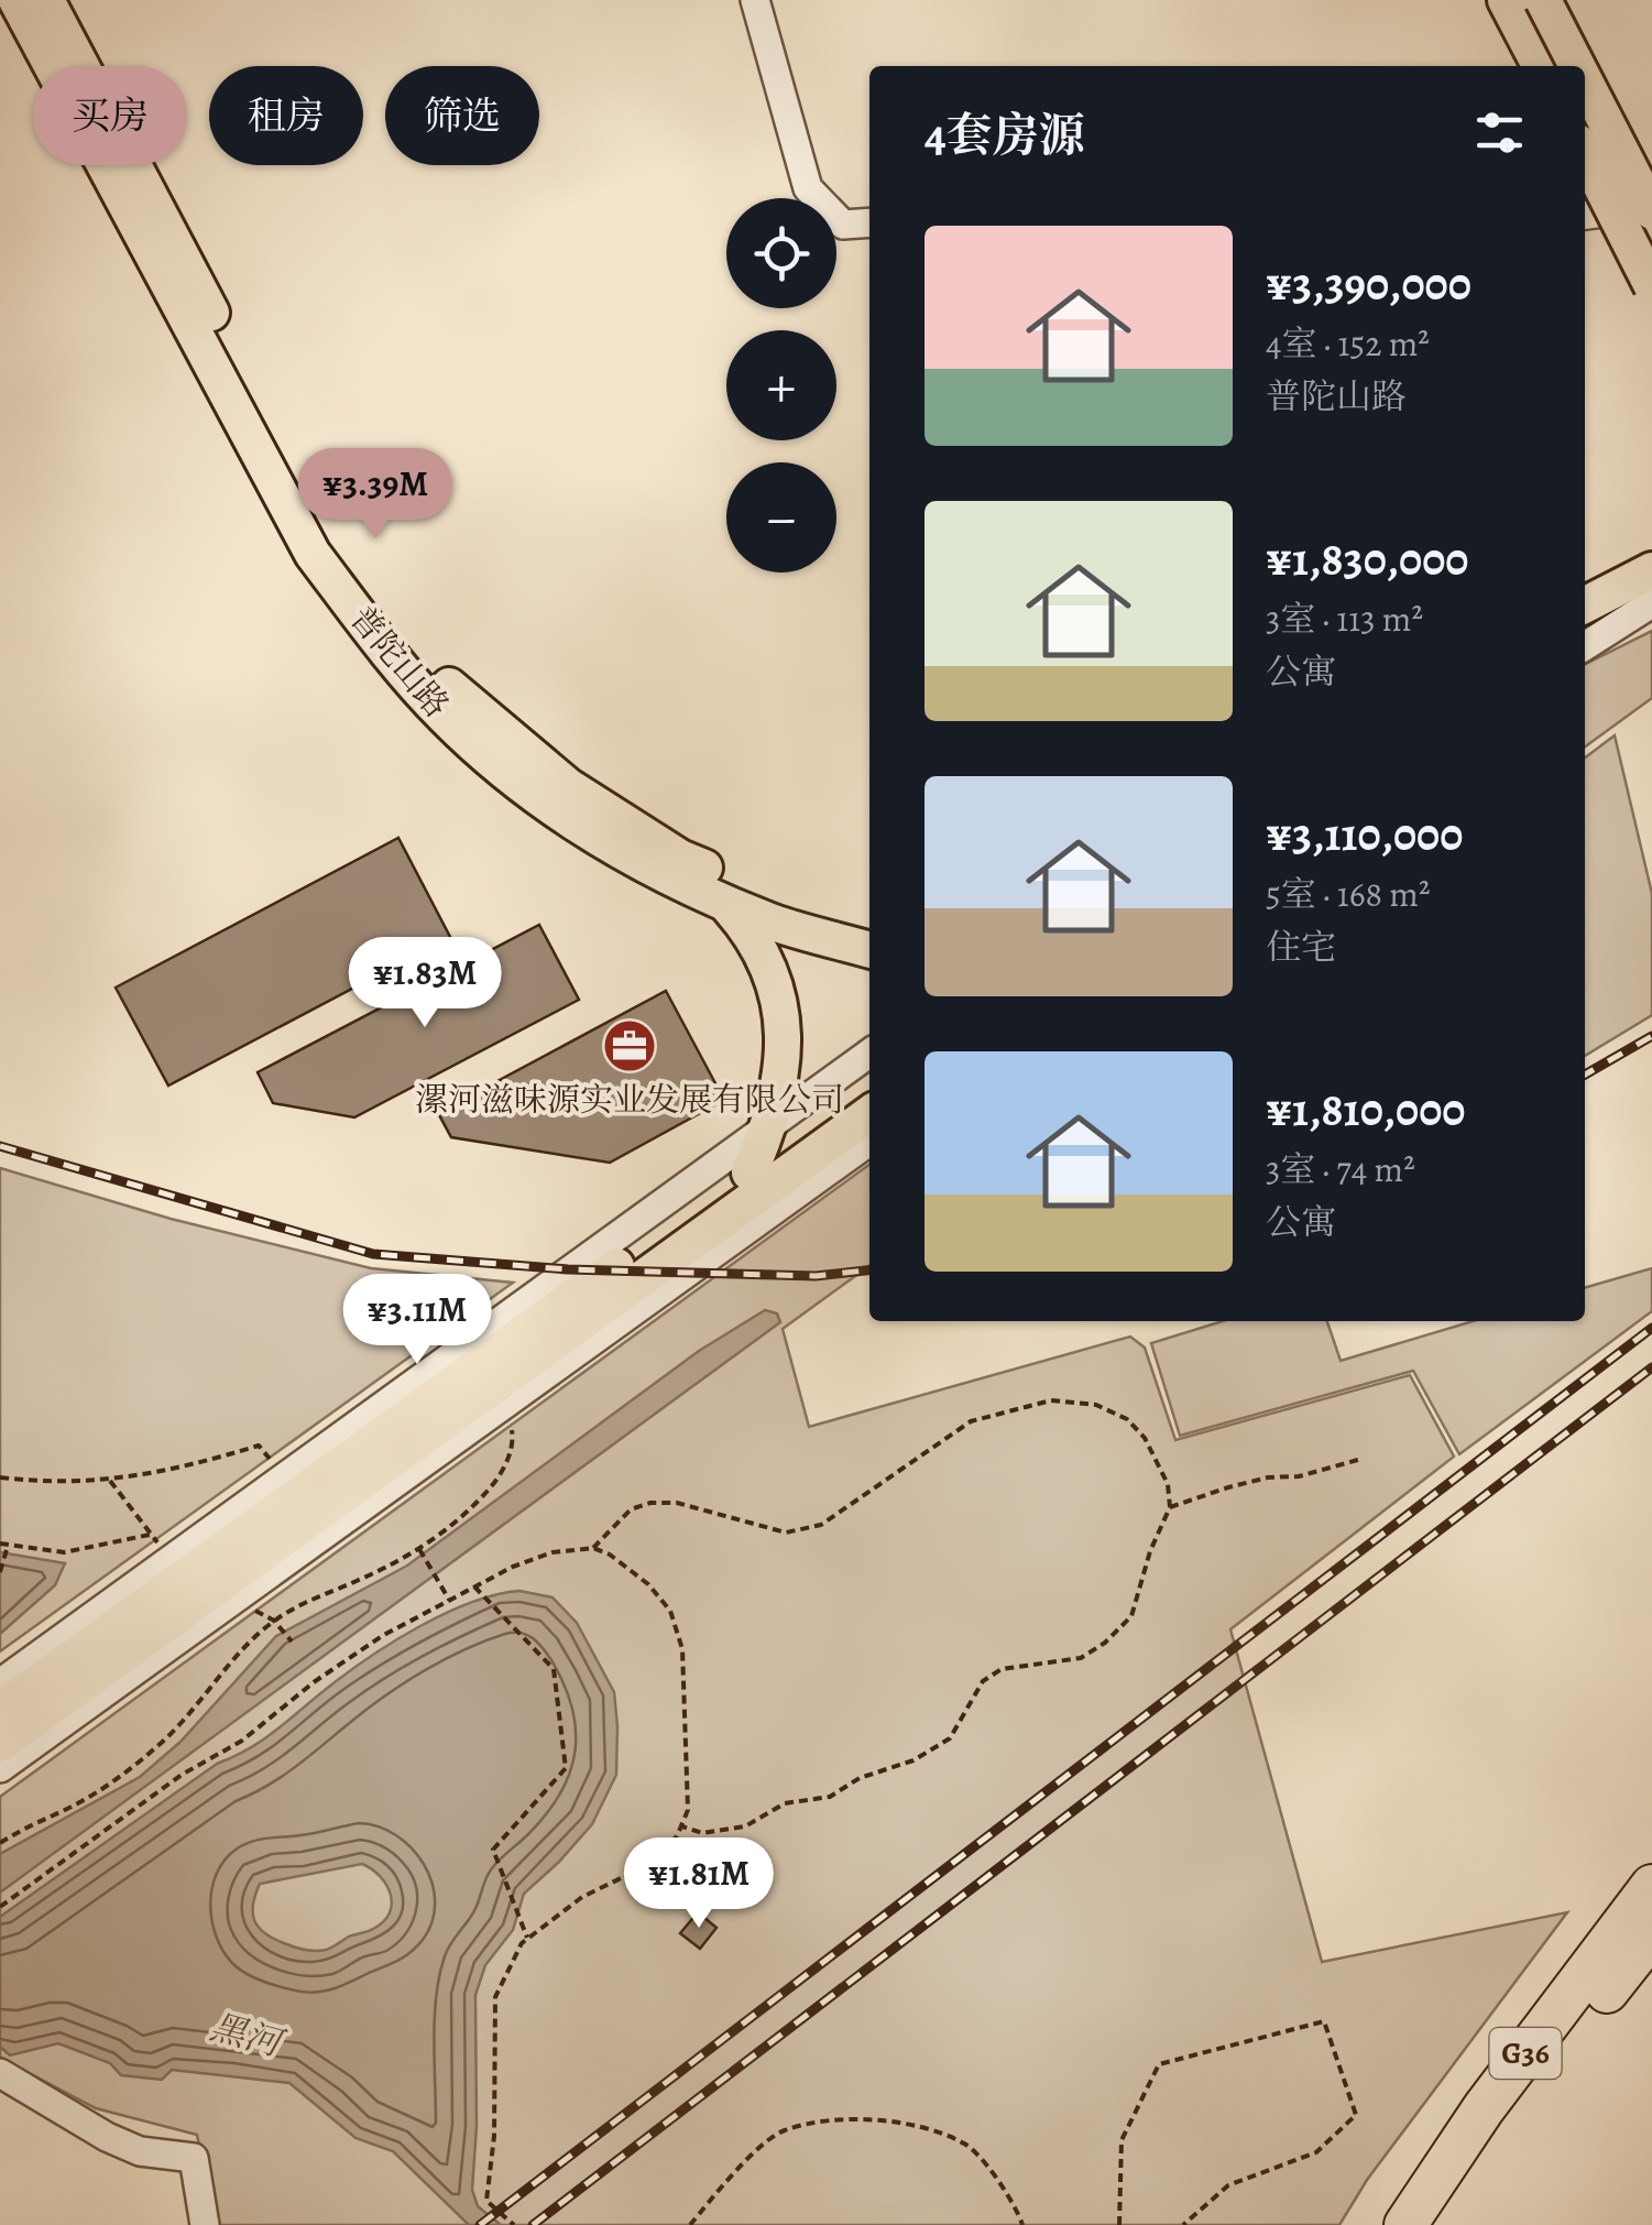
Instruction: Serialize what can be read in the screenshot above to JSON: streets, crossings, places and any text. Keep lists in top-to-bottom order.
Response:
{
  "streets": {
    "highway": ["G36"],
    "main road": ["普陀山路"]
  },
  "water": ["黑河"],
  "places": {
    "office": ["漯河滋味源实业发展有限公司"]
  },
  "page": {
    "chip": ["买房", "租房", "筛选"],
    "heading": "4套房源",
    "map_buttons": ["+", "−"],
    "list": [
      {
        "name": "¥3,390,000",
        "note": "4室 · 152 m² · 普陀山路"
      },
      {
        "name": "¥1,830,000",
        "note": "3室 · 113 m² · 公寓"
      },
      {
        "name": "¥3,110,000",
        "note": "5室 · 168 m² · 住宅"
      },
      {
        "name": "¥1,810,000",
        "note": "3室 · 74 m² · 公寓"
      }
    ],
    "price": [
      "¥3.39M",
      "¥1.83M",
      "¥3.11M",
      "¥1.81M"
    ]
  }
}
